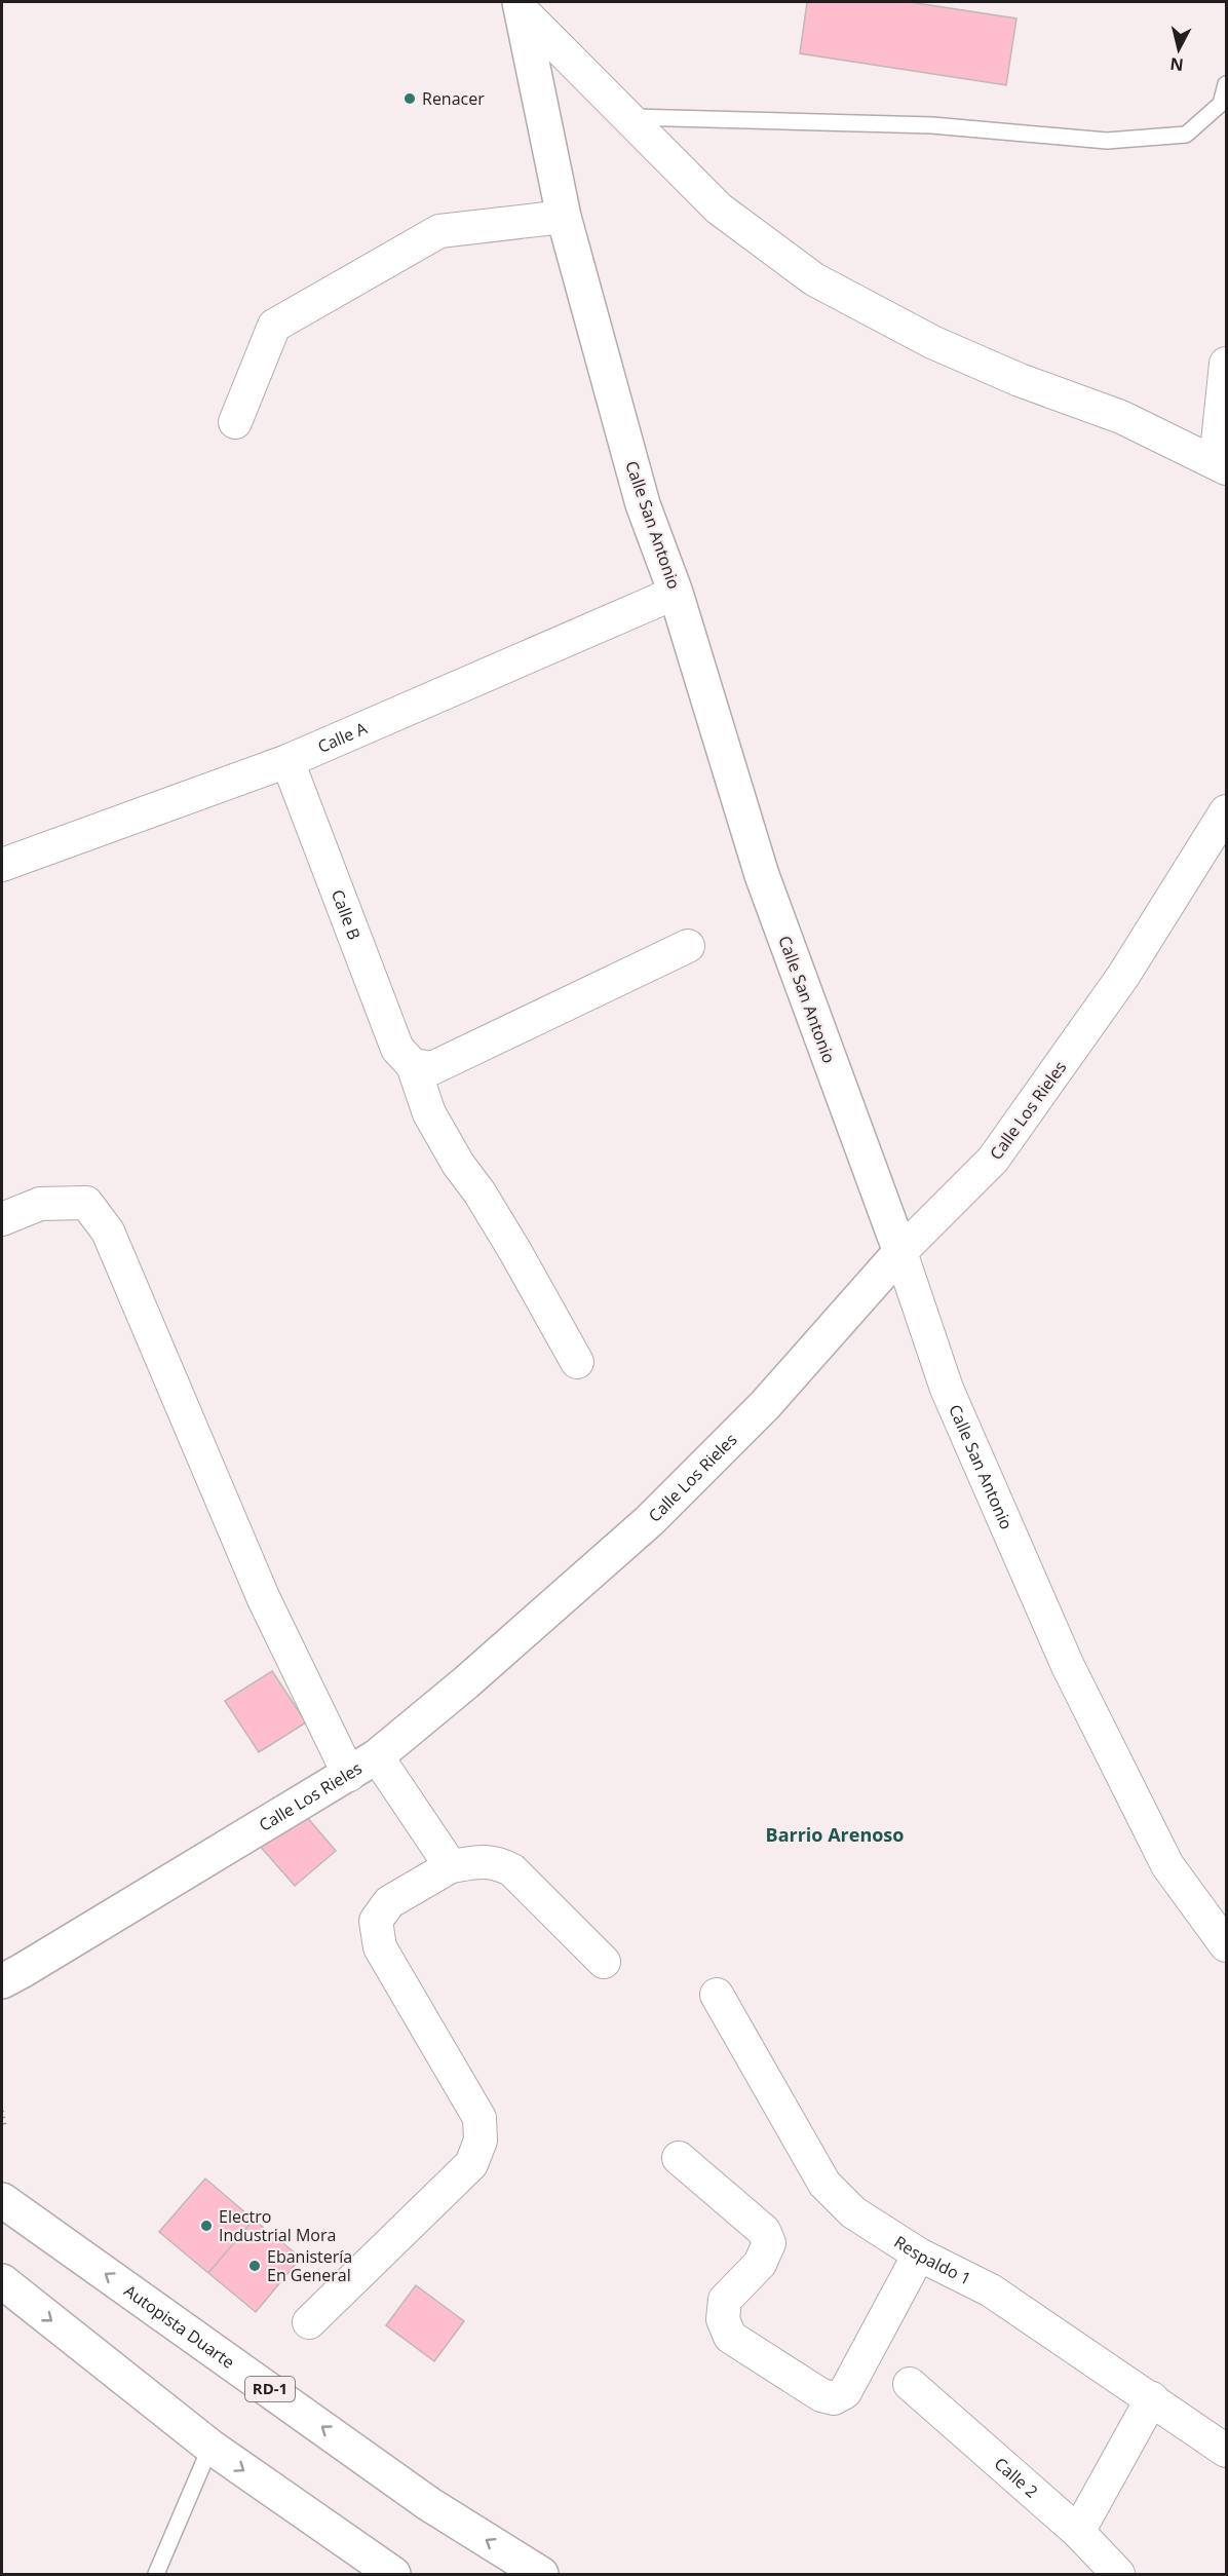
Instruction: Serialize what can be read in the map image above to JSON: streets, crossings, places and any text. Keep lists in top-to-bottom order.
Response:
{
  "streets": {
    "main road": [
      "Calle San Antonio",
      "Calle Los Rieles",
      "Autopista Duarte",
      "RD-1"
    ],
    "street": [
      "Calle A",
      "Calle B",
      "Respaldo 1",
      "Calle 2"
    ]
  },
  "crossings": [
    ["Calle San Antonio", "Calle A"],
    ["Calle San Antonio", "Calle Los Rieles"],
    ["Calle A", "Calle B"]
  ],
  "districts": ["Barrio Arenoso"],
  "places": ["Renacer", "Electro Industrial Mora", "Ebanistería En General"],
  "north": "bottom"
}
